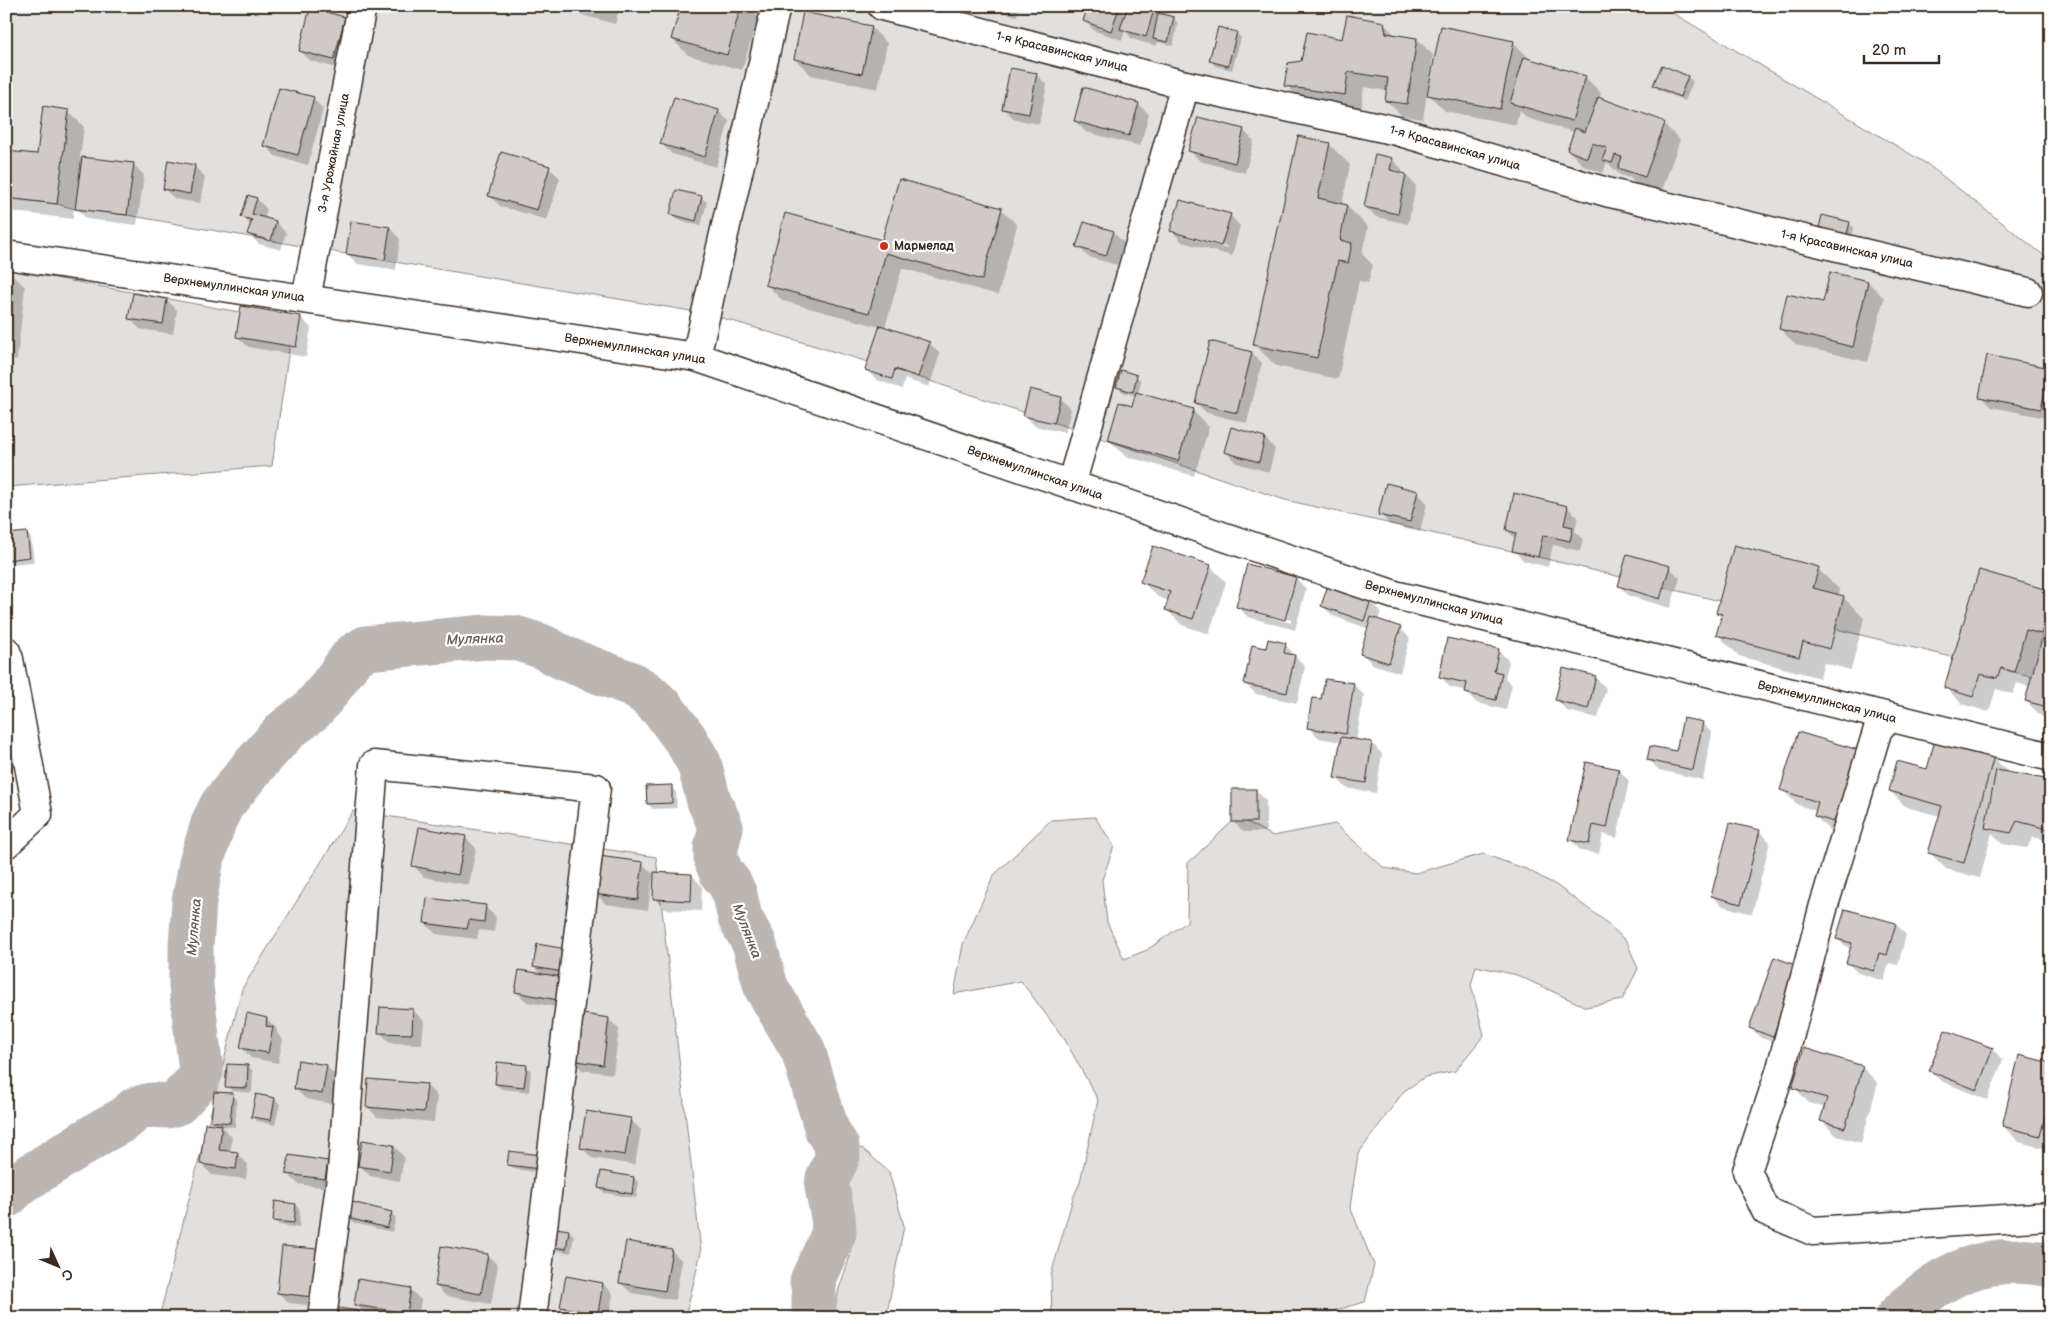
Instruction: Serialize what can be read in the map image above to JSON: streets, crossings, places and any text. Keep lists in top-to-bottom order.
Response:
{
  "streets": {
    "street": ["1-я Красавинская улица", "3-я Урожайная улица", "Верхнемуллинская улица"]
  },
  "crossings": [
    ["3-я Урожайная улица", "Верхнемуллинская улица"]
  ],
  "water": ["Мулянка"],
  "places": ["Мармелад"],
  "scale_bar": "20 m",
  "north": "bottom right"
}
